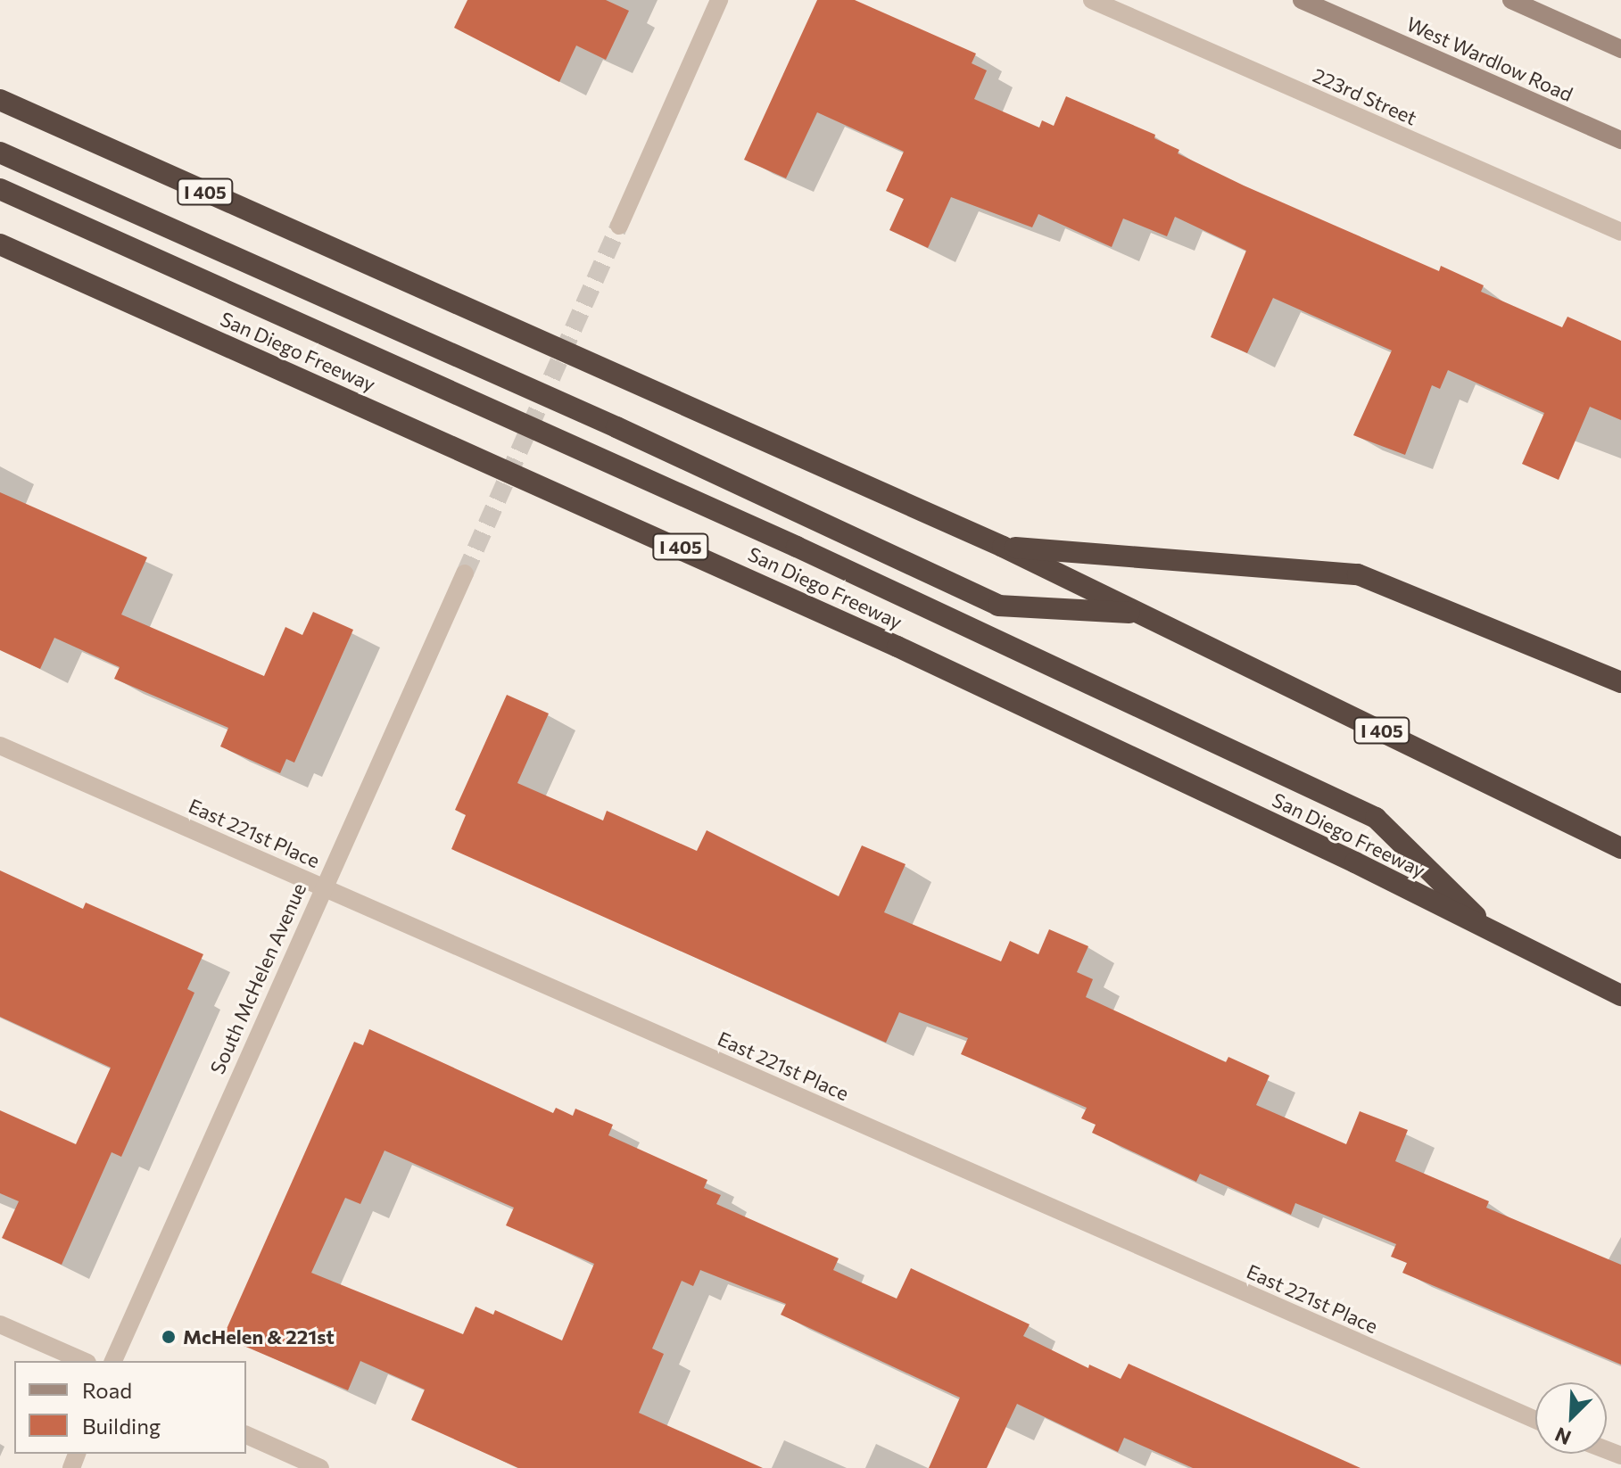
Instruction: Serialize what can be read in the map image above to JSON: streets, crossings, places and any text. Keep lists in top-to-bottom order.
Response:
{
  "streets": {
    "highway": ["I 405", "San Diego Freeway"],
    "main road": ["West Wardlow Road"],
    "street": ["223rd Street", "East 221st Place", "South McHelen Avenue"]
  },
  "crossings": [
    ["East 221st Place", "South McHelen Avenue"]
  ],
  "places": ["McHelen & 221st"],
  "legend": ["Road", "Building"],
  "north": "bottom left"
}
